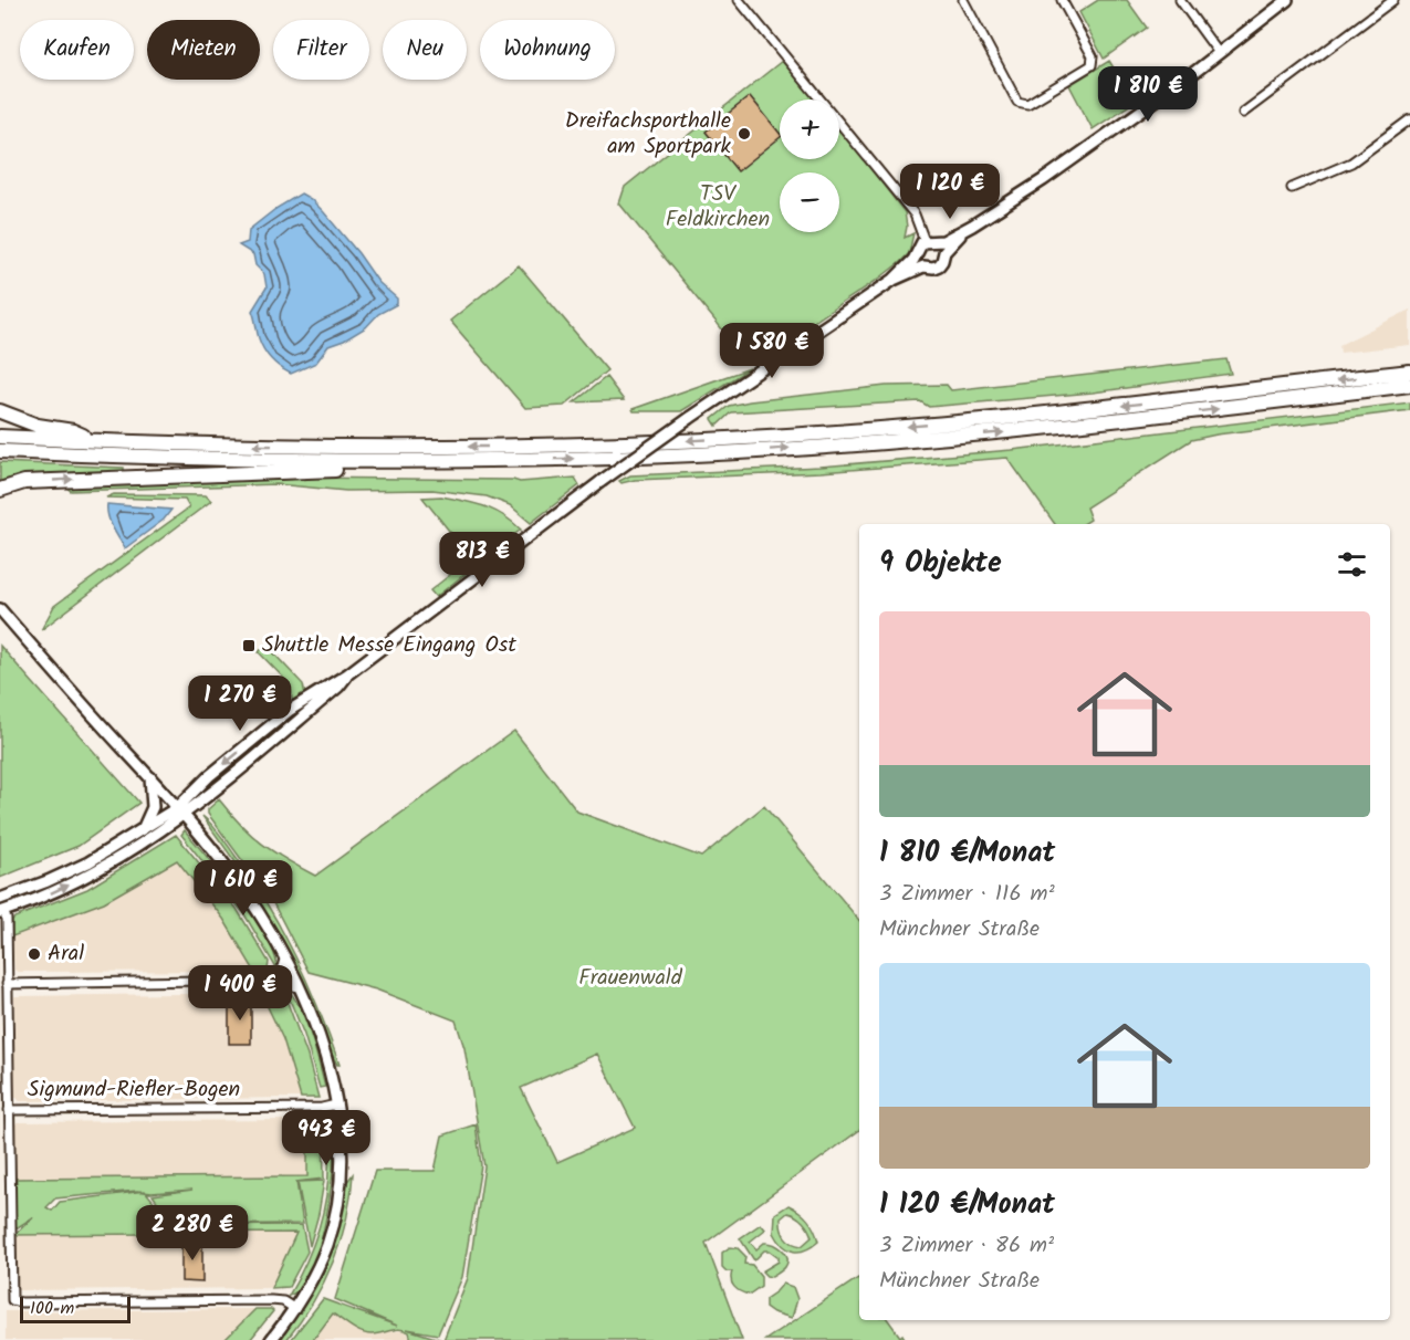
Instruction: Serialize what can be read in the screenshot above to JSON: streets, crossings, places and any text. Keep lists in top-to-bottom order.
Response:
{
  "streets": {
    "street": ["Sigmund-Riefler-Bogen"]
  },
  "parks": ["TSV Feldkirchen", "Frauenwald"],
  "places": {
    "other": ["Dreifachsporthalle am Sportpark", "Aral"],
    "transit": ["Shuttle Messe Eingang Ost"]
  },
  "scale_bar": "100 m",
  "page": {
    "chip": [
      "Kaufen",
      "Mieten",
      "Filter",
      "Neu",
      "Wohnung"
    ],
    "price": [
      "1 810 €",
      "1 120 €",
      "1 580 €",
      "813 €",
      "1 270 €",
      "1 610 €",
      "1 400 €",
      "943 €",
      "2 280 €"
    ],
    "map_buttons": ["+", "−"],
    "heading": "9 Objekte",
    "list": [
      {
        "name": "1 810 €/Monat",
        "note": "3 Zimmer · 116 m² · Münchner Straße"
      },
      {
        "name": "1 120 €/Monat",
        "note": "3 Zimmer · 86 m² · Münchner Straße"
      }
    ],
    "scale": "100 m"
  }
}
